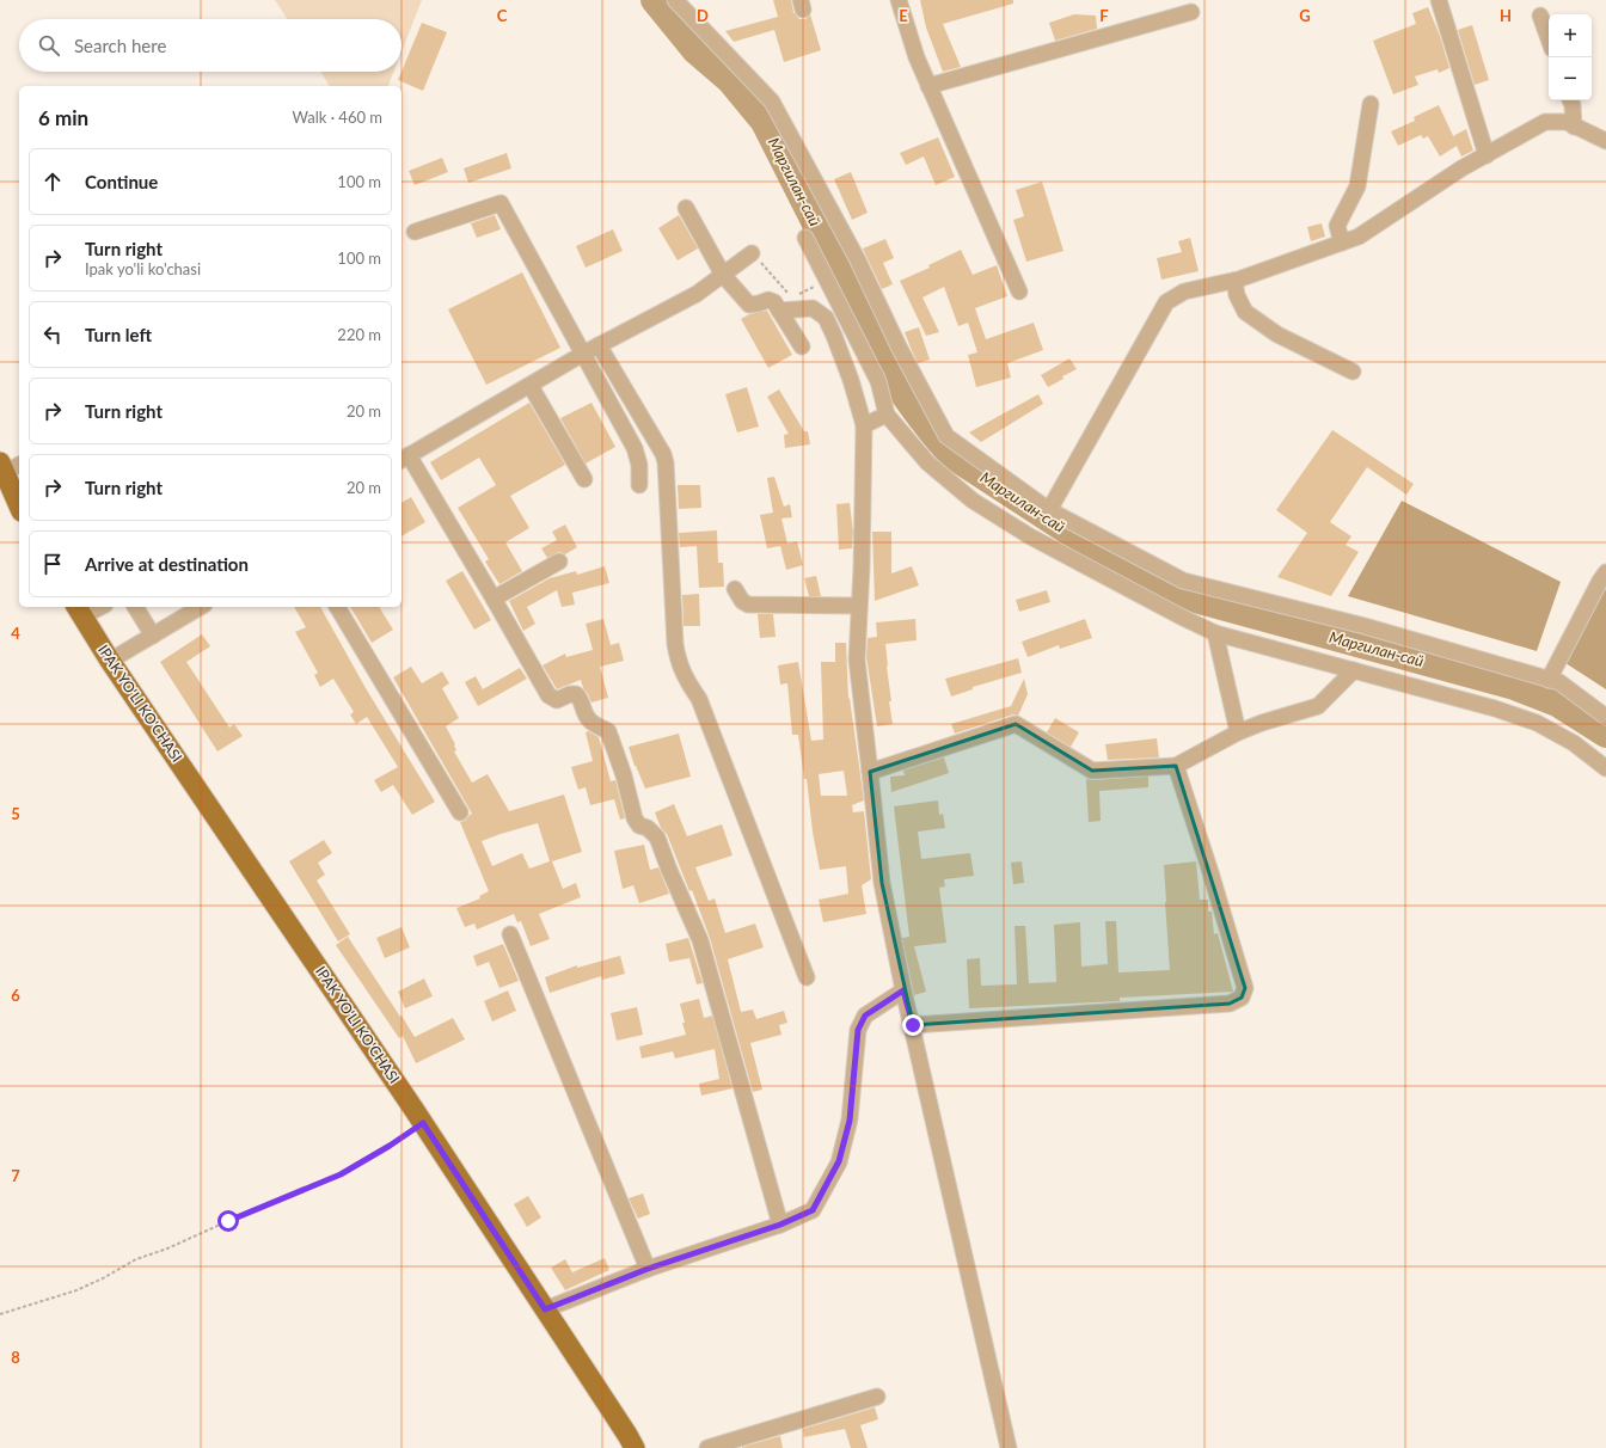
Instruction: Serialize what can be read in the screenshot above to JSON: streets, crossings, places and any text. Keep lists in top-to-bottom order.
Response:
{
  "streets": {
    "main road": ["IPAK YO'LI KO'CHASI"]
  },
  "water": ["Маргилан-сай"],
  "page": {
    "map_buttons": ["+", "−"],
    "search": "Search here",
    "heading": ["6 min", "Walk · 460 m"],
    "list": [
      ["Continue", "100 m"],
      ["Turn right", "Ipak yo'li ko'chasi", "100 m"],
      ["Turn left", "220 m"],
      ["Turn right", "20 m"],
      ["Turn right", "20 m"],
      "Arrive at destination"
    ]
  },
  "grid": {
    "columns": [
      "C",
      "D",
      "E",
      "F",
      "G",
      "H"
    ],
    "rows": [
      "4",
      "5",
      "6",
      "7",
      "8"
    ]
  }
}
